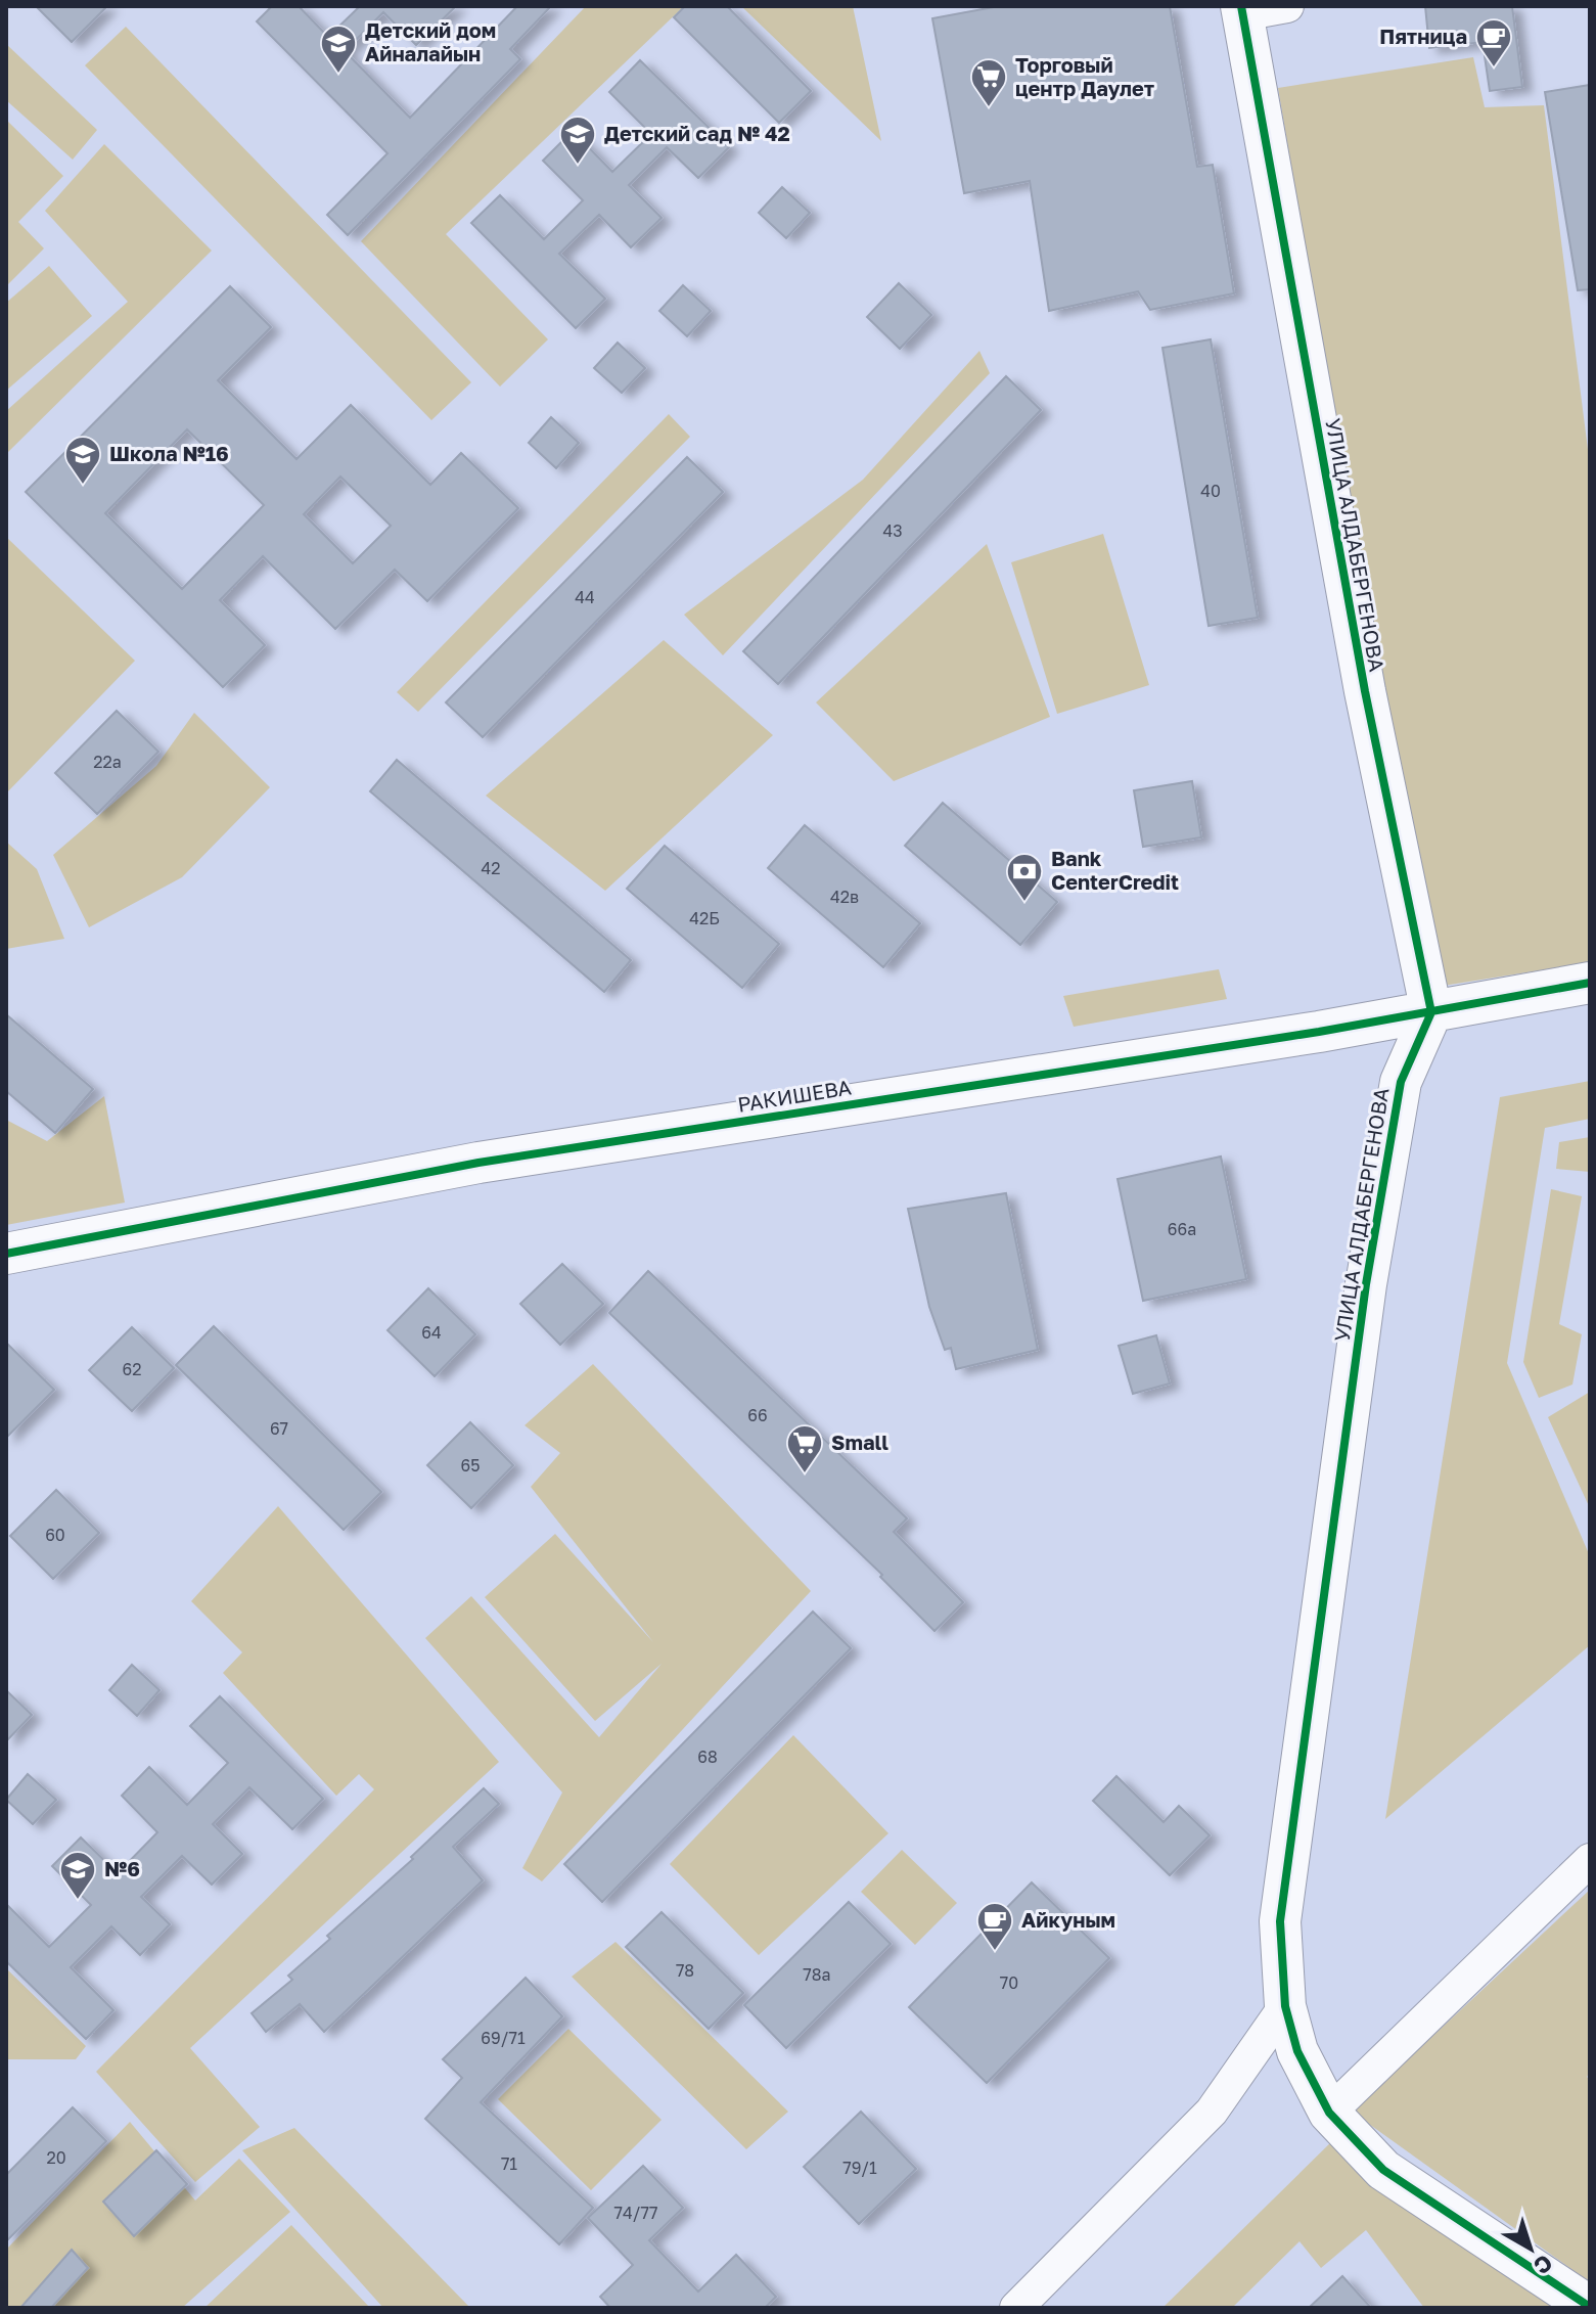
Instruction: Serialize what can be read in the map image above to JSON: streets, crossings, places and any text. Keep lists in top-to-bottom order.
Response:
{
  "streets": {
    "street": ["УЛИЦА АЛДАБЕРГЕНОВА", "РАКИШЕВА"]
  },
  "crossings": [
    ["УЛИЦА АЛДАБЕРГЕНОВА", "РАКИШЕВА"]
  ],
  "places": {
    "cafe": ["Пятница", "Айкуным"],
    "school or university": [
      "Детский дом Айналайын",
      "Детский сад № 42",
      "Школа №16",
      "№6"
    ],
    "supermarket": ["Торговый центр Даулет", "Small"],
    "bank": ["Bank CenterCredit"]
  },
  "house_numbers": [
    "40",
    "43",
    "44",
    "22а",
    "42",
    "42в",
    "42Б",
    "66а",
    "64",
    "62",
    "66",
    "67",
    "65",
    "60",
    "68",
    "78",
    "78а",
    "70",
    "69/71",
    "20",
    "71",
    "79/1",
    "74/77"
  ],
  "north": "bottom right"
}
